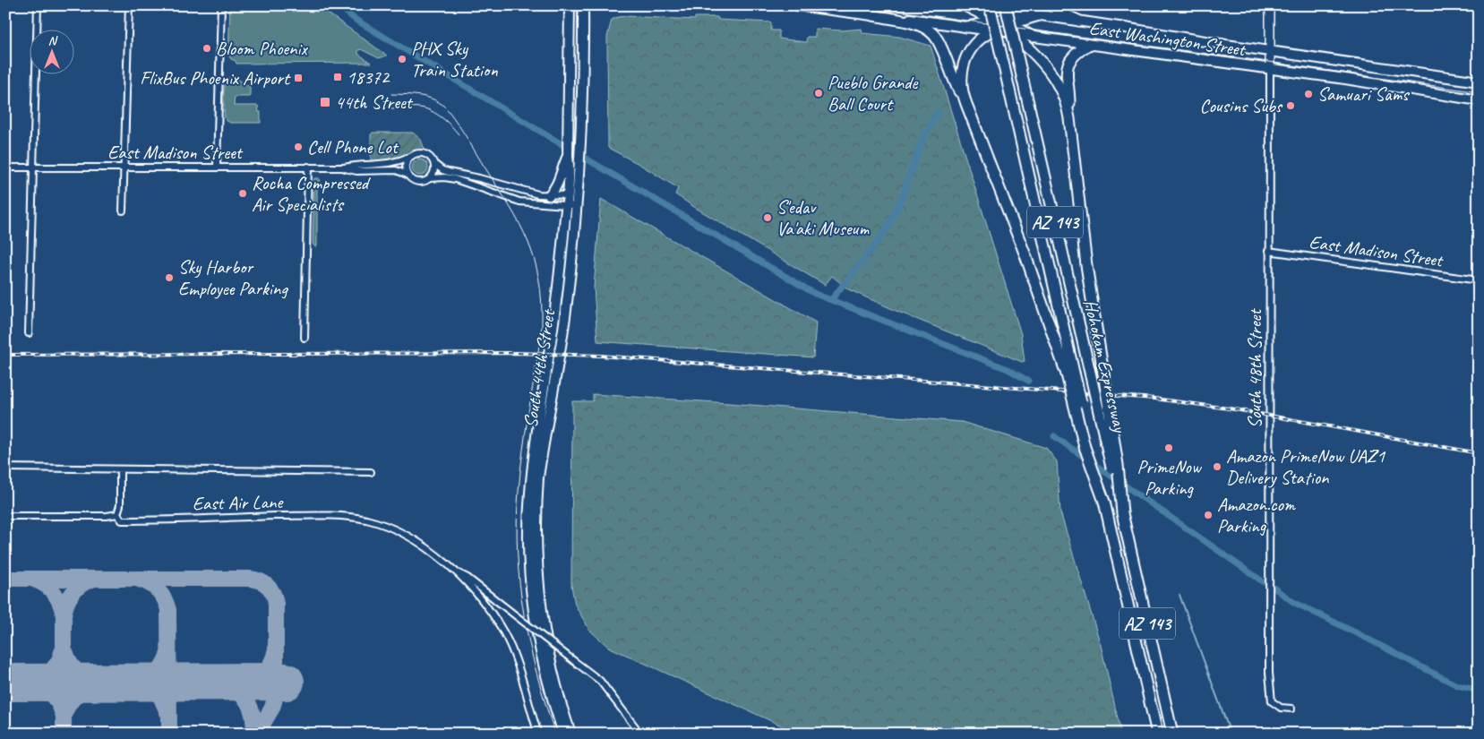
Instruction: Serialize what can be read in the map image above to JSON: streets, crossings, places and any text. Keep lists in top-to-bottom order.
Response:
{
  "streets": {
    "highway": ["AZ 143", "Hohokam Expressway"],
    "main road": ["East Washington Street", "South 44th Street"],
    "street": ["East Madison Street", "South 48th Street", "East Air Lane"]
  },
  "crossings": [
    ["East Washington Street", "Hohokam Expressway"],
    ["East Washington Street", "South 48th Street"],
    ["East Madison Street", "South 48th Street"]
  ],
  "places": {
    "other": [
      "Bloom Phoenix",
      "PHX Sky Train Station",
      "Pueblo Grande Ball Court",
      "Samuari Sams",
      "Cousins Subs",
      "Cell Phone Lot",
      "Rocha Compressed Air Specialists",
      "S'edav Va'aki Museum",
      "Sky Harbor Employee Parking",
      "PrimeNow Parking",
      "Amazon PrimeNow UAZ1 Delivery Station",
      "Amazon.com Parking"
    ],
    "transit": ["18372", "FlixBus Phoenix Airport", "44th Street"]
  },
  "north": "top"
}
